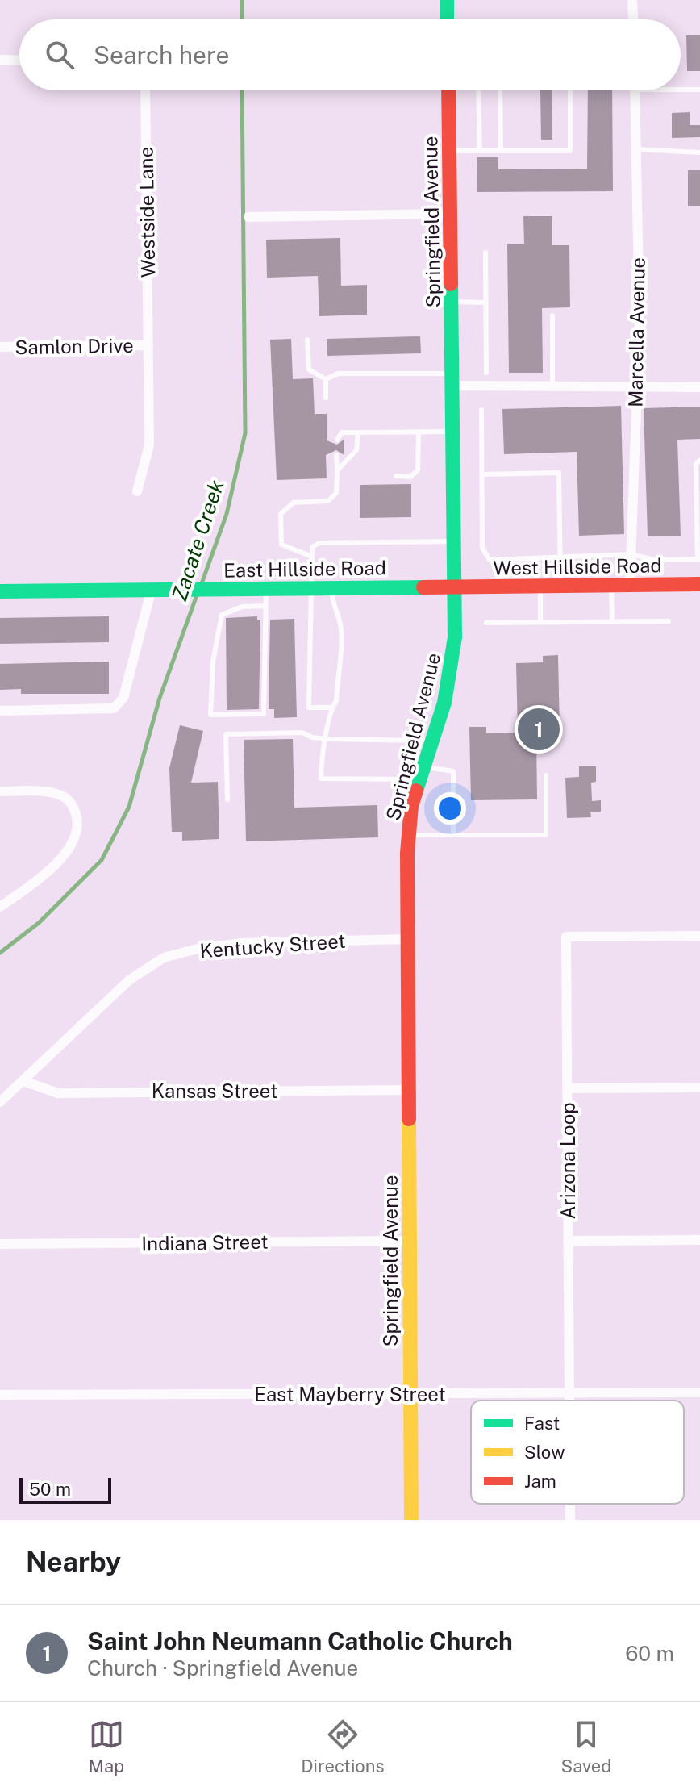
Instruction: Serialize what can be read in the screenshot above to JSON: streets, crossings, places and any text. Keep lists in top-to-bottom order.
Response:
{
  "streets": {
    "main road": ["Springfield Avenue", "West Hillside Road", "East Hillside Road"],
    "street": [
      "Westside Lane",
      "Marcella Avenue",
      "Samlon Drive",
      "Kentucky Street",
      "Kansas Street",
      "Arizona Loop",
      "Indiana Street",
      "East Mayberry Street"
    ]
  },
  "crossings": [
    ["Westside Lane", "Samlon Drive"],
    ["Springfield Avenue", "West Hillside Road"],
    ["Springfield Avenue", "East Hillside Road"],
    ["Springfield Avenue", "Kentucky Street"],
    ["Springfield Avenue", "Kansas Street"],
    ["Springfield Avenue", "Indiana Street"],
    ["Springfield Avenue", "East Mayberry Street"],
    ["Marcella Avenue", "West Hillside Road"],
    ["West Hillside Road", "East Hillside Road"],
    ["Kentucky Street", "Kansas Street"],
    ["Arizona Loop", "East Mayberry Street"]
  ],
  "water": ["Zacate Creek"],
  "legend": ["Fast", "Slow", "Jam"],
  "scale_bar": "50 m",
  "page": {
    "search": "Search here",
    "pins": "1",
    "scale": "50 m",
    "heading": "Nearby",
    "list": [
      {
        "mark": "1",
        "name": "Saint John Neumann Catholic Church",
        "note": "Church · Springfield Avenue",
        "value": "60 m"
      }
    ],
    "nav": ["Map", "Directions", "Saved"]
  }
}
